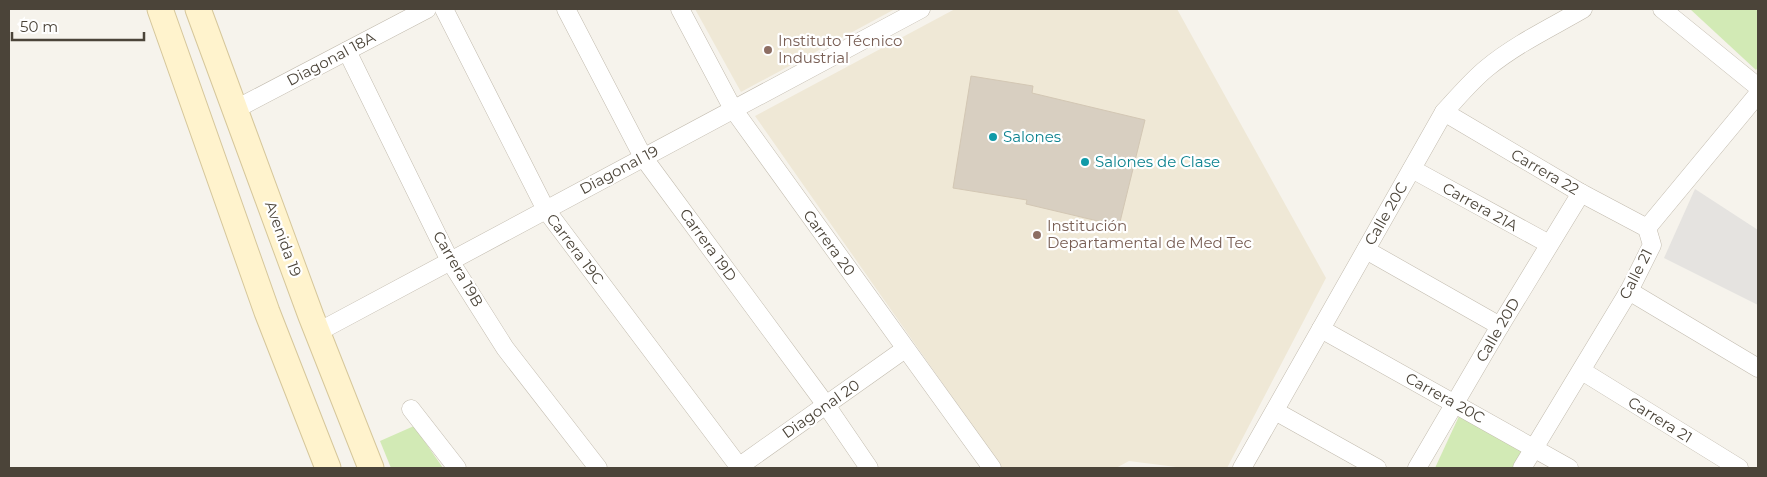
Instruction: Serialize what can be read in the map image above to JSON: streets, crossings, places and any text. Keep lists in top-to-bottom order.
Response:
{
  "streets": {
    "main road": ["Avenida 19"],
    "street": [
      "Diagonal 18A",
      "Diagonal 19",
      "Carrera 22",
      "Carrera 21A",
      "Calle 20C",
      "Carrera 20",
      "Carrera 19D",
      "Carrera 19C",
      "Carrera 19B",
      "Calle 21",
      "Calle 20D",
      "Carrera 20C",
      "Diagonal 20",
      "Carrera 21"
    ]
  },
  "crossings": [
    ["Diagonal 18A", "Avenida 19"],
    ["Diagonal 18A", "Carrera 19B"],
    ["Diagonal 19", "Avenida 19"],
    ["Diagonal 19", "Carrera 20"],
    ["Diagonal 19", "Carrera 19D"],
    ["Diagonal 19", "Carrera 19C"],
    ["Diagonal 19", "Carrera 19B"],
    ["Carrera 22", "Calle 20C"],
    ["Carrera 22", "Calle 21"],
    ["Carrera 22", "Calle 20D"],
    ["Carrera 21A", "Calle 20C"],
    ["Carrera 21A", "Calle 20D"],
    ["Calle 20C", "Carrera 20C"],
    ["Carrera 20", "Diagonal 20"],
    ["Carrera 19D", "Diagonal 20"],
    ["Carrera 19C", "Diagonal 20"],
    ["Calle 21", "Carrera 20C"],
    ["Calle 21", "Carrera 21"],
    ["Calle 20D", "Carrera 20C"]
  ],
  "places": [
    "Instituto Técnico Industrial",
    "Salones",
    "Salones de Clase",
    "Institución Departamental de Med Tec"
  ],
  "scale_bar": "50 m"
}
